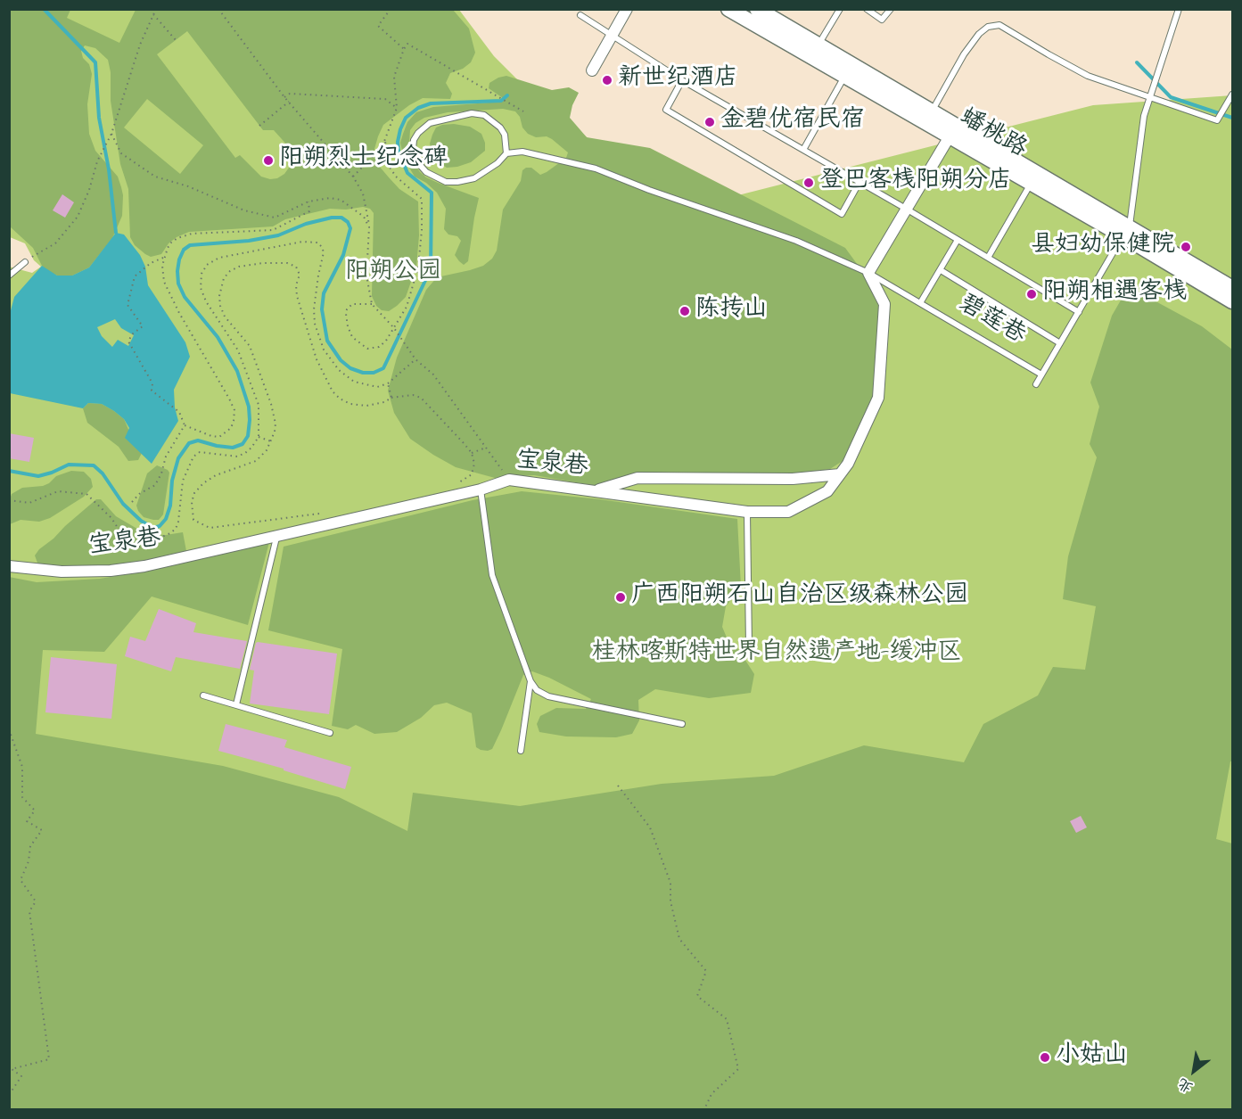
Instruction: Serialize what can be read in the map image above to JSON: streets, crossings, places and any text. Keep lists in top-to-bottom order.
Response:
{
  "streets": {
    "main road": ["蟠桃路"],
    "street": ["宝泉巷"],
    "lane": ["碧莲巷"]
  },
  "crossings": [
    ["蟠桃路", "碧莲巷"],
    ["碧莲巷", "宝泉巷"]
  ],
  "parks": ["阳朔公园", "桂林喀斯特世界自然遗产地-缓冲区"],
  "places": [
    "新世纪酒店",
    "金碧优宿民宿",
    "阳朔烈士纪念碑",
    "登巴客栈阳朔分店",
    "县妇幼保健院",
    "阳朔相遇客栈",
    "陈抟山",
    "广西阳朔石山自治区级森林公园",
    "小姑山"
  ],
  "north": "bottom left"
}
